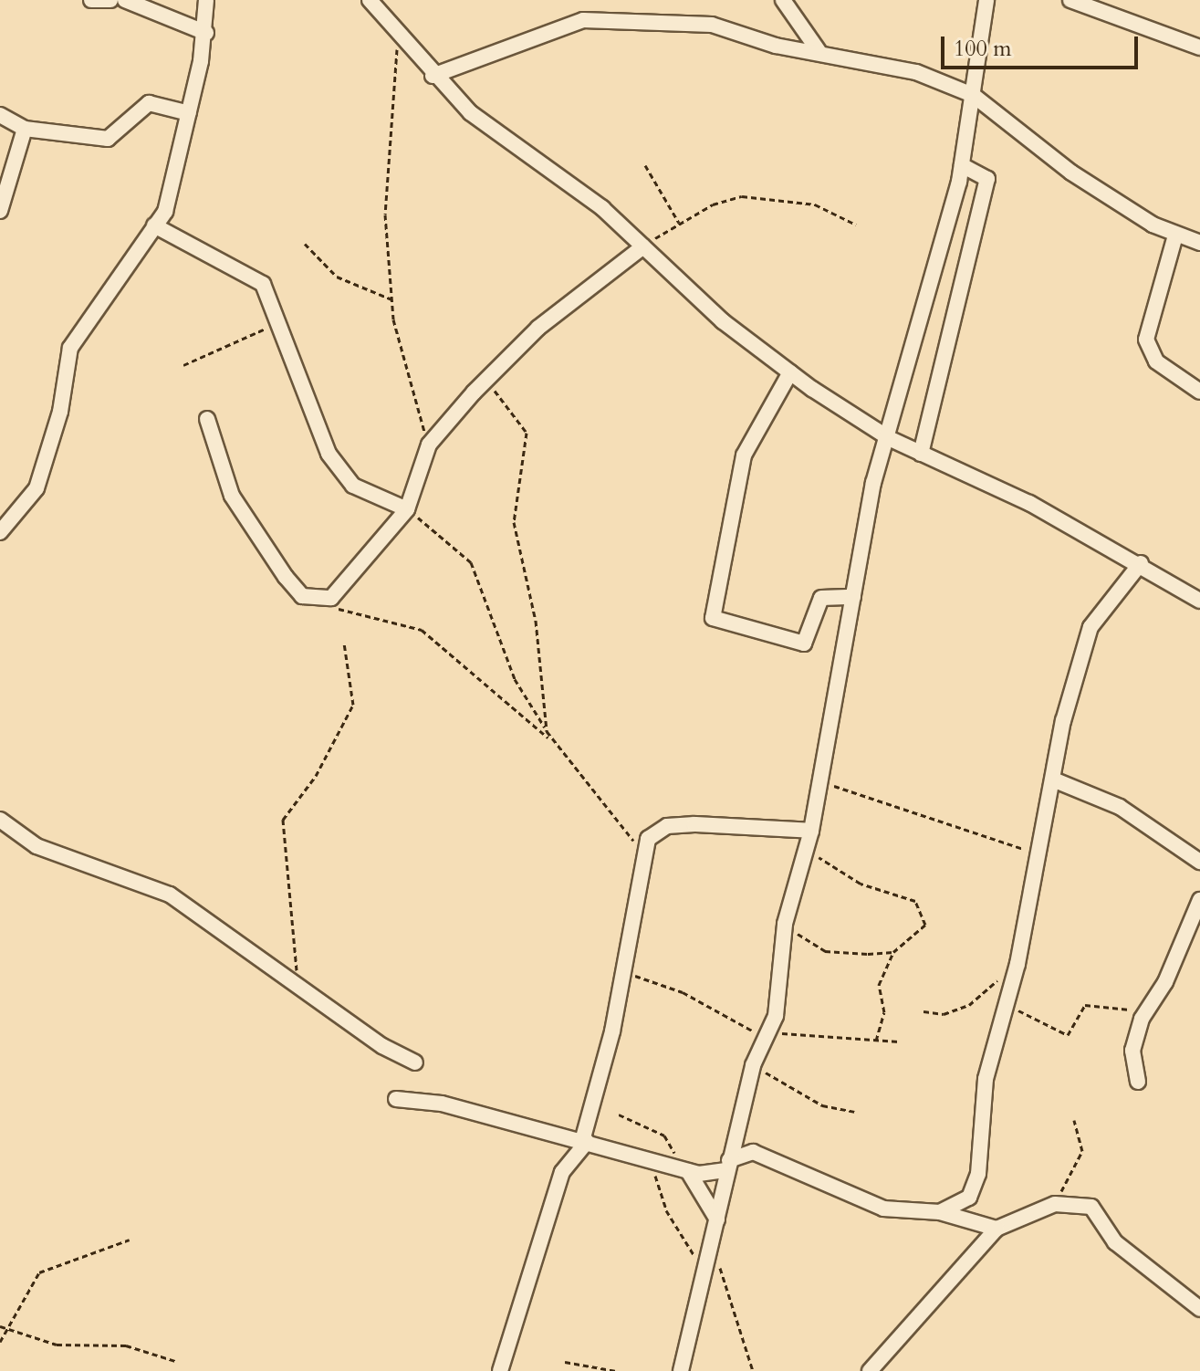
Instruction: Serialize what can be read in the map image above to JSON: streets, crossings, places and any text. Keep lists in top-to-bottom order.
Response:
{
  "scale_bar": "100 m"
}
